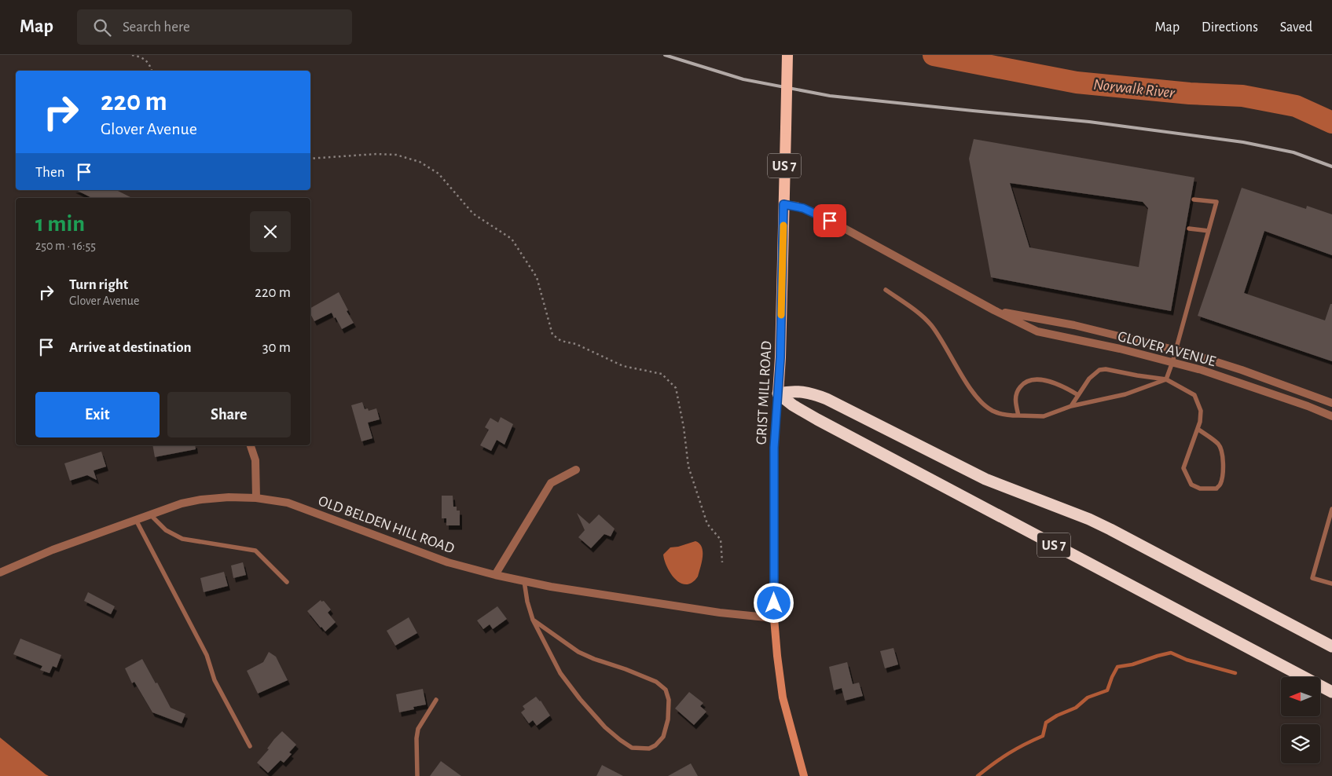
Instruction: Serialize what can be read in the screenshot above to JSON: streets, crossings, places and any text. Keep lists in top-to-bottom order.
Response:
{
  "streets": {
    "highway": ["US 7", "GRIST MILL ROAD"],
    "street": ["GLOVER AVENUE", "OLD BELDEN HILL ROAD"]
  },
  "crossings": [
    ["US 7", "GRIST MILL ROAD"],
    ["GLOVER AVENUE", "GRIST MILL ROAD"],
    ["GRIST MILL ROAD", "OLD BELDEN HILL ROAD"]
  ],
  "water": ["Norwalk River"],
  "north": "left",
  "page": {
    "header": "Map",
    "search": "Search here",
    "nav": ["Map", "Directions", "Saved"],
    "turn": ["220 m", "Glover Avenue"],
    "then": "Then",
    "heading": ["1 min", "250 m · 16:55"],
    "list": [
      {
        "name": "Turn right",
        "note": "Glover Avenue",
        "value": "220 m"
      },
      {
        "name": "Arrive at destination",
        "value": "30 m"
      }
    ],
    "buttons": ["Exit", "Share"]
  }
}
